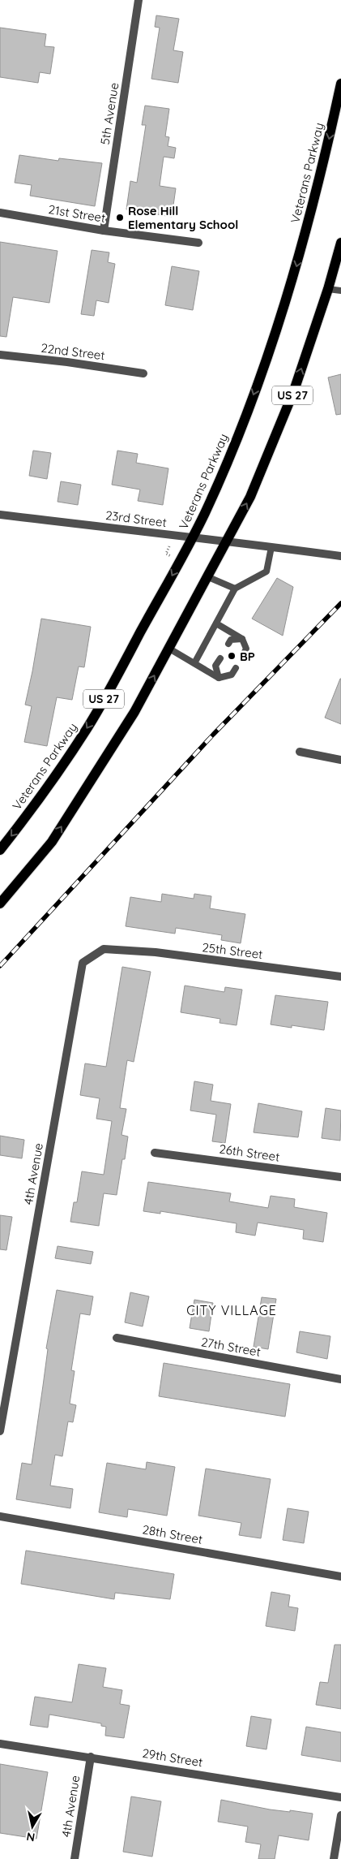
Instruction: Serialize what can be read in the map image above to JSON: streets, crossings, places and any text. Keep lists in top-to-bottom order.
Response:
{
  "streets": {
    "main road": ["Veterans Parkway", "US 27"],
    "street": [
      "5th Avenue",
      "21st Street",
      "22nd Street",
      "23rd Street",
      "25th Street",
      "26th Street",
      "4th Avenue",
      "27th Street",
      "28th Street",
      "29th Street"
    ]
  },
  "crossings": [
    ["5th Avenue", "21st Street"],
    ["Veterans Parkway", "23rd Street"],
    ["US 27", "23rd Street"],
    ["25th Street", "4th Avenue"],
    ["4th Avenue", "29th Street"]
  ],
  "districts": ["CITY VILLAGE"],
  "places": ["Rose Hill Elementary School", "BP"],
  "north": "bottom"
}
